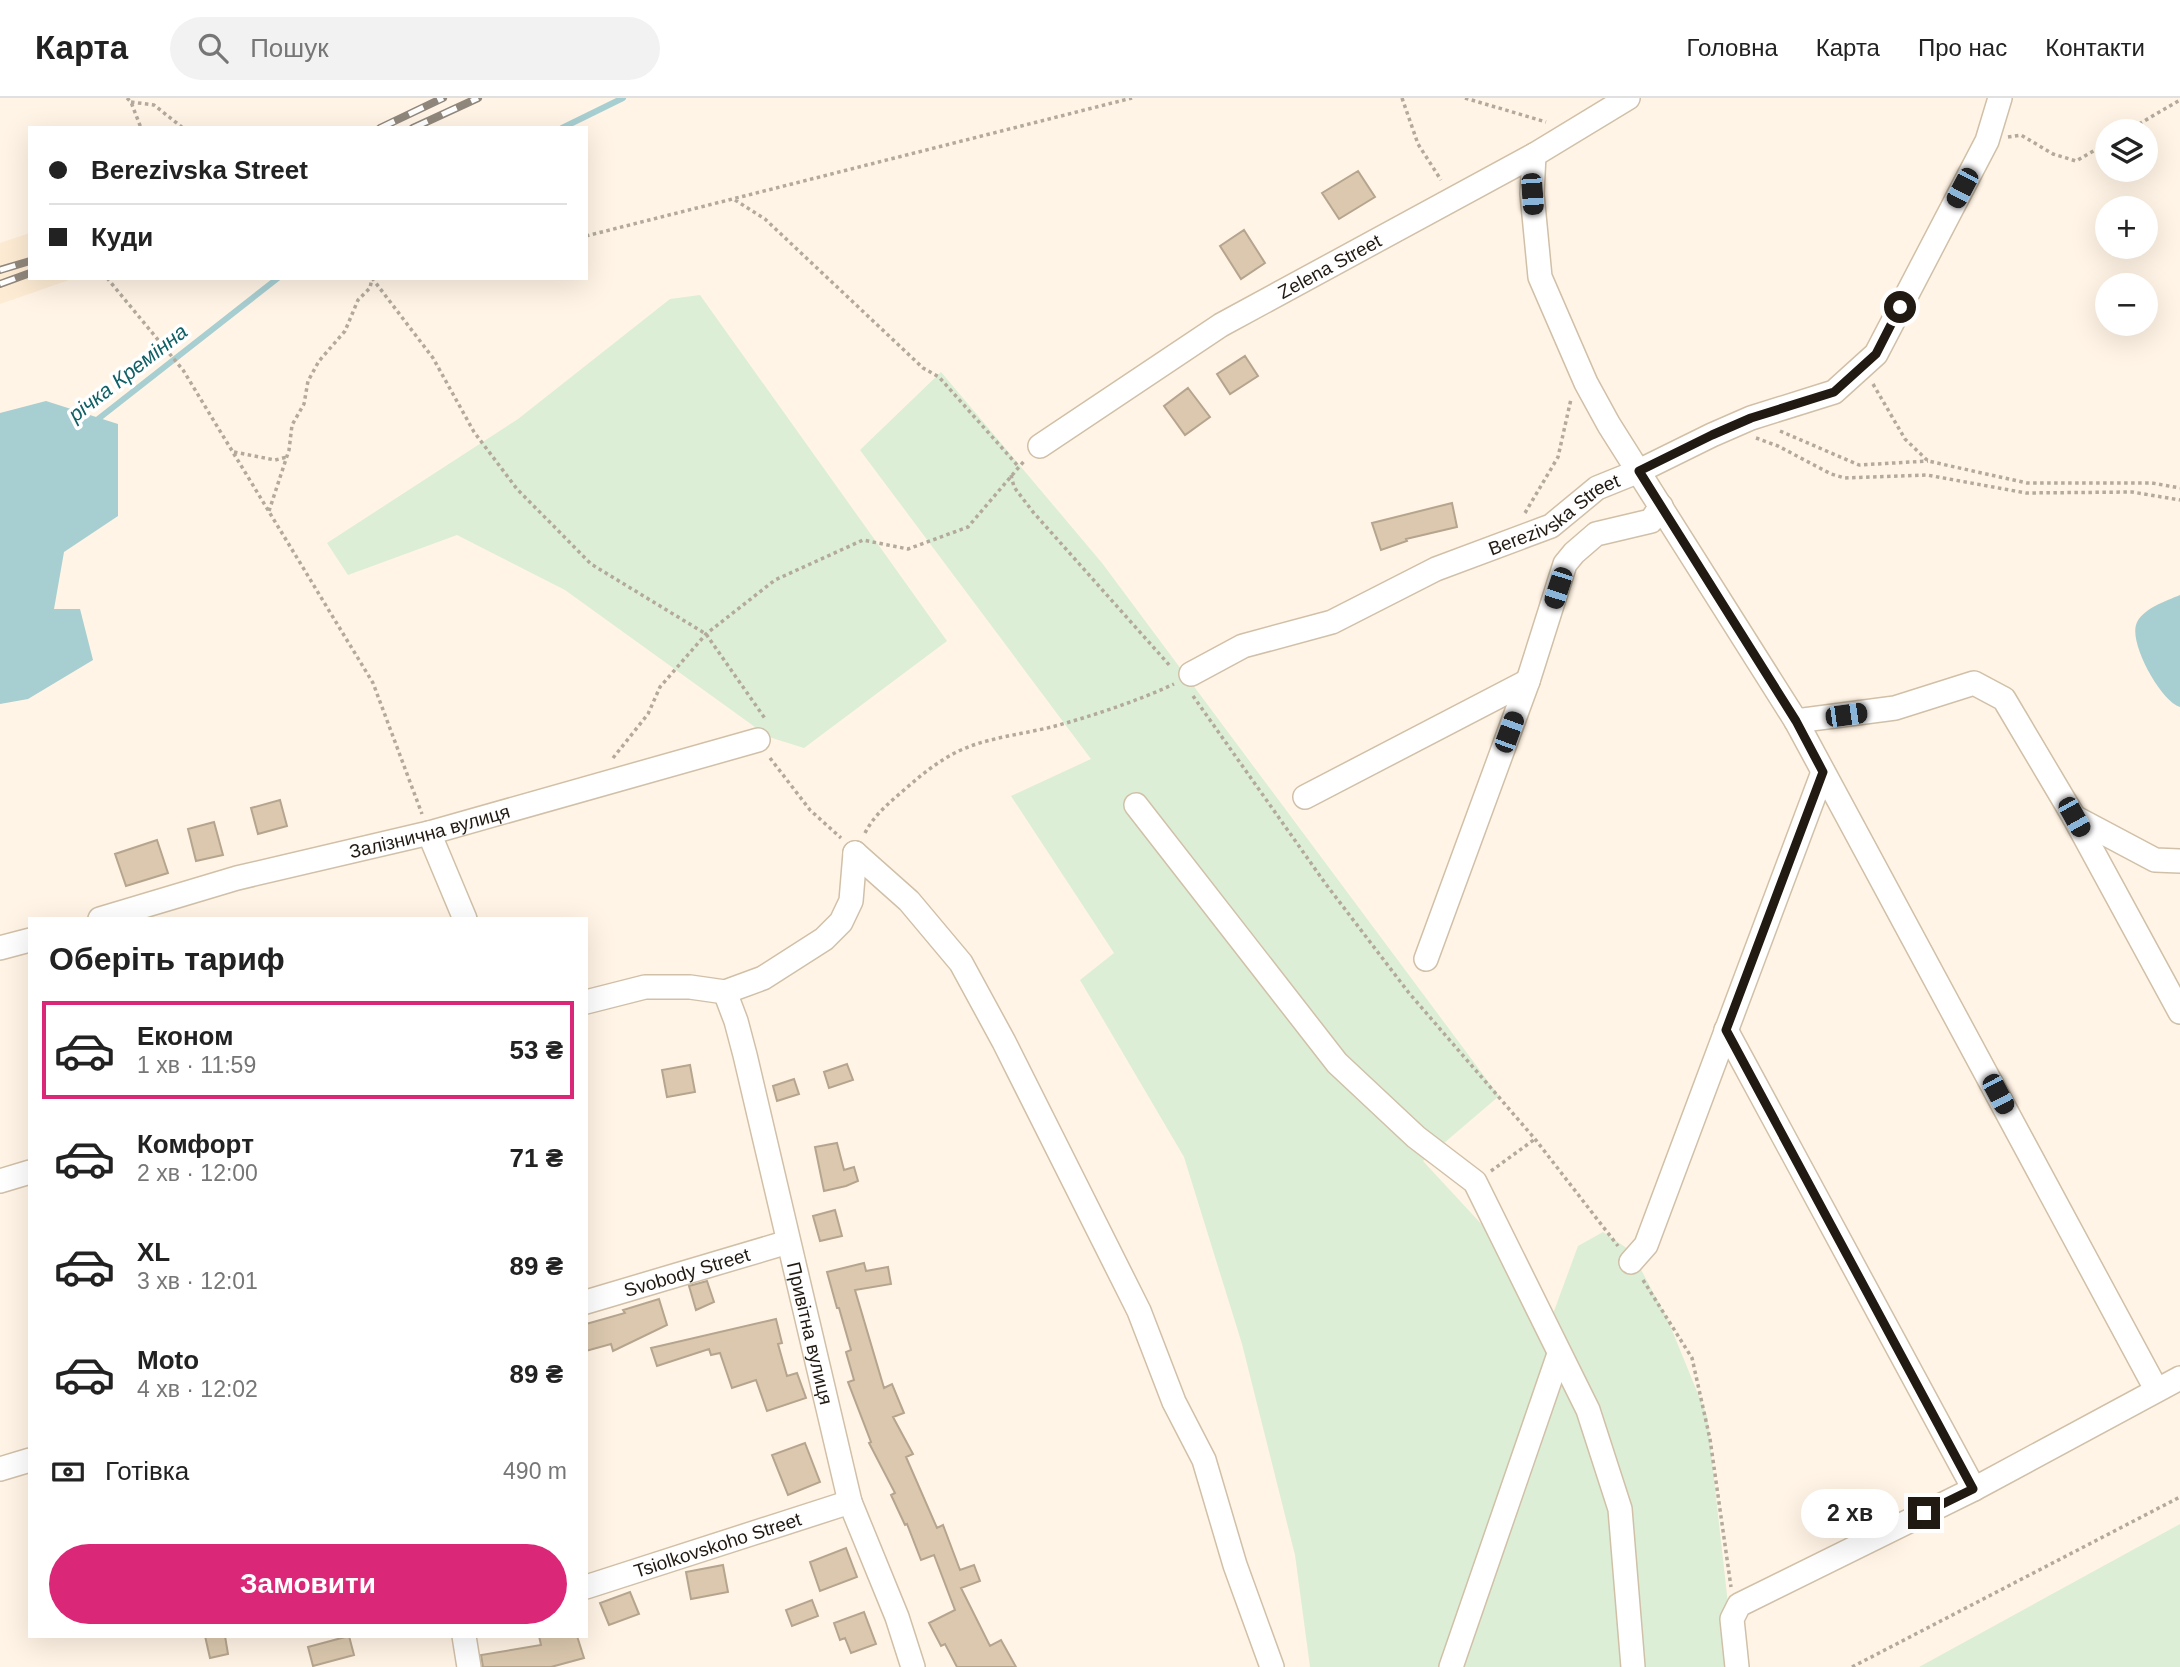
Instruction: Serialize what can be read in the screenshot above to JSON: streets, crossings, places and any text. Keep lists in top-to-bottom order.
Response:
{
  "streets": {
    "street": [
      "Zelena Street",
      "Berezivska Street",
      "Залізнична вулиця",
      "Svobody Street",
      "Привітна вулиця",
      "Tsiolkovskoho Street"
    ]
  },
  "crossings": [
    ["Svobody Street", "Привітна вулиця"],
    ["Привітна вулиця", "Tsiolkovskoho Street"]
  ],
  "water": ["річка Кремінна"],
  "page": {
    "header": "Карта",
    "search": "Пошук",
    "nav": [
      "Головна",
      "Карта",
      "Про нас",
      "Контакти"
    ],
    "map_buttons": ["+", "−"],
    "banner": ["Berezivska Street", "Куди"],
    "heading": "Оберіть тариф",
    "list": [
      {
        "name": "Економ",
        "note": "1 хв · 11:59",
        "value": "53 ₴"
      },
      {
        "name": "Комфорт",
        "note": "2 хв · 12:00",
        "value": "71 ₴"
      },
      {
        "name": "XL",
        "note": "3 хв · 12:01",
        "value": "89 ₴"
      },
      {
        "name": "Moto",
        "note": "4 хв · 12:02",
        "value": "89 ₴"
      }
    ],
    "pay": ["Готівка", "490 m"],
    "bubble": "2 хв",
    "buttons": "Замовити"
  }
}
